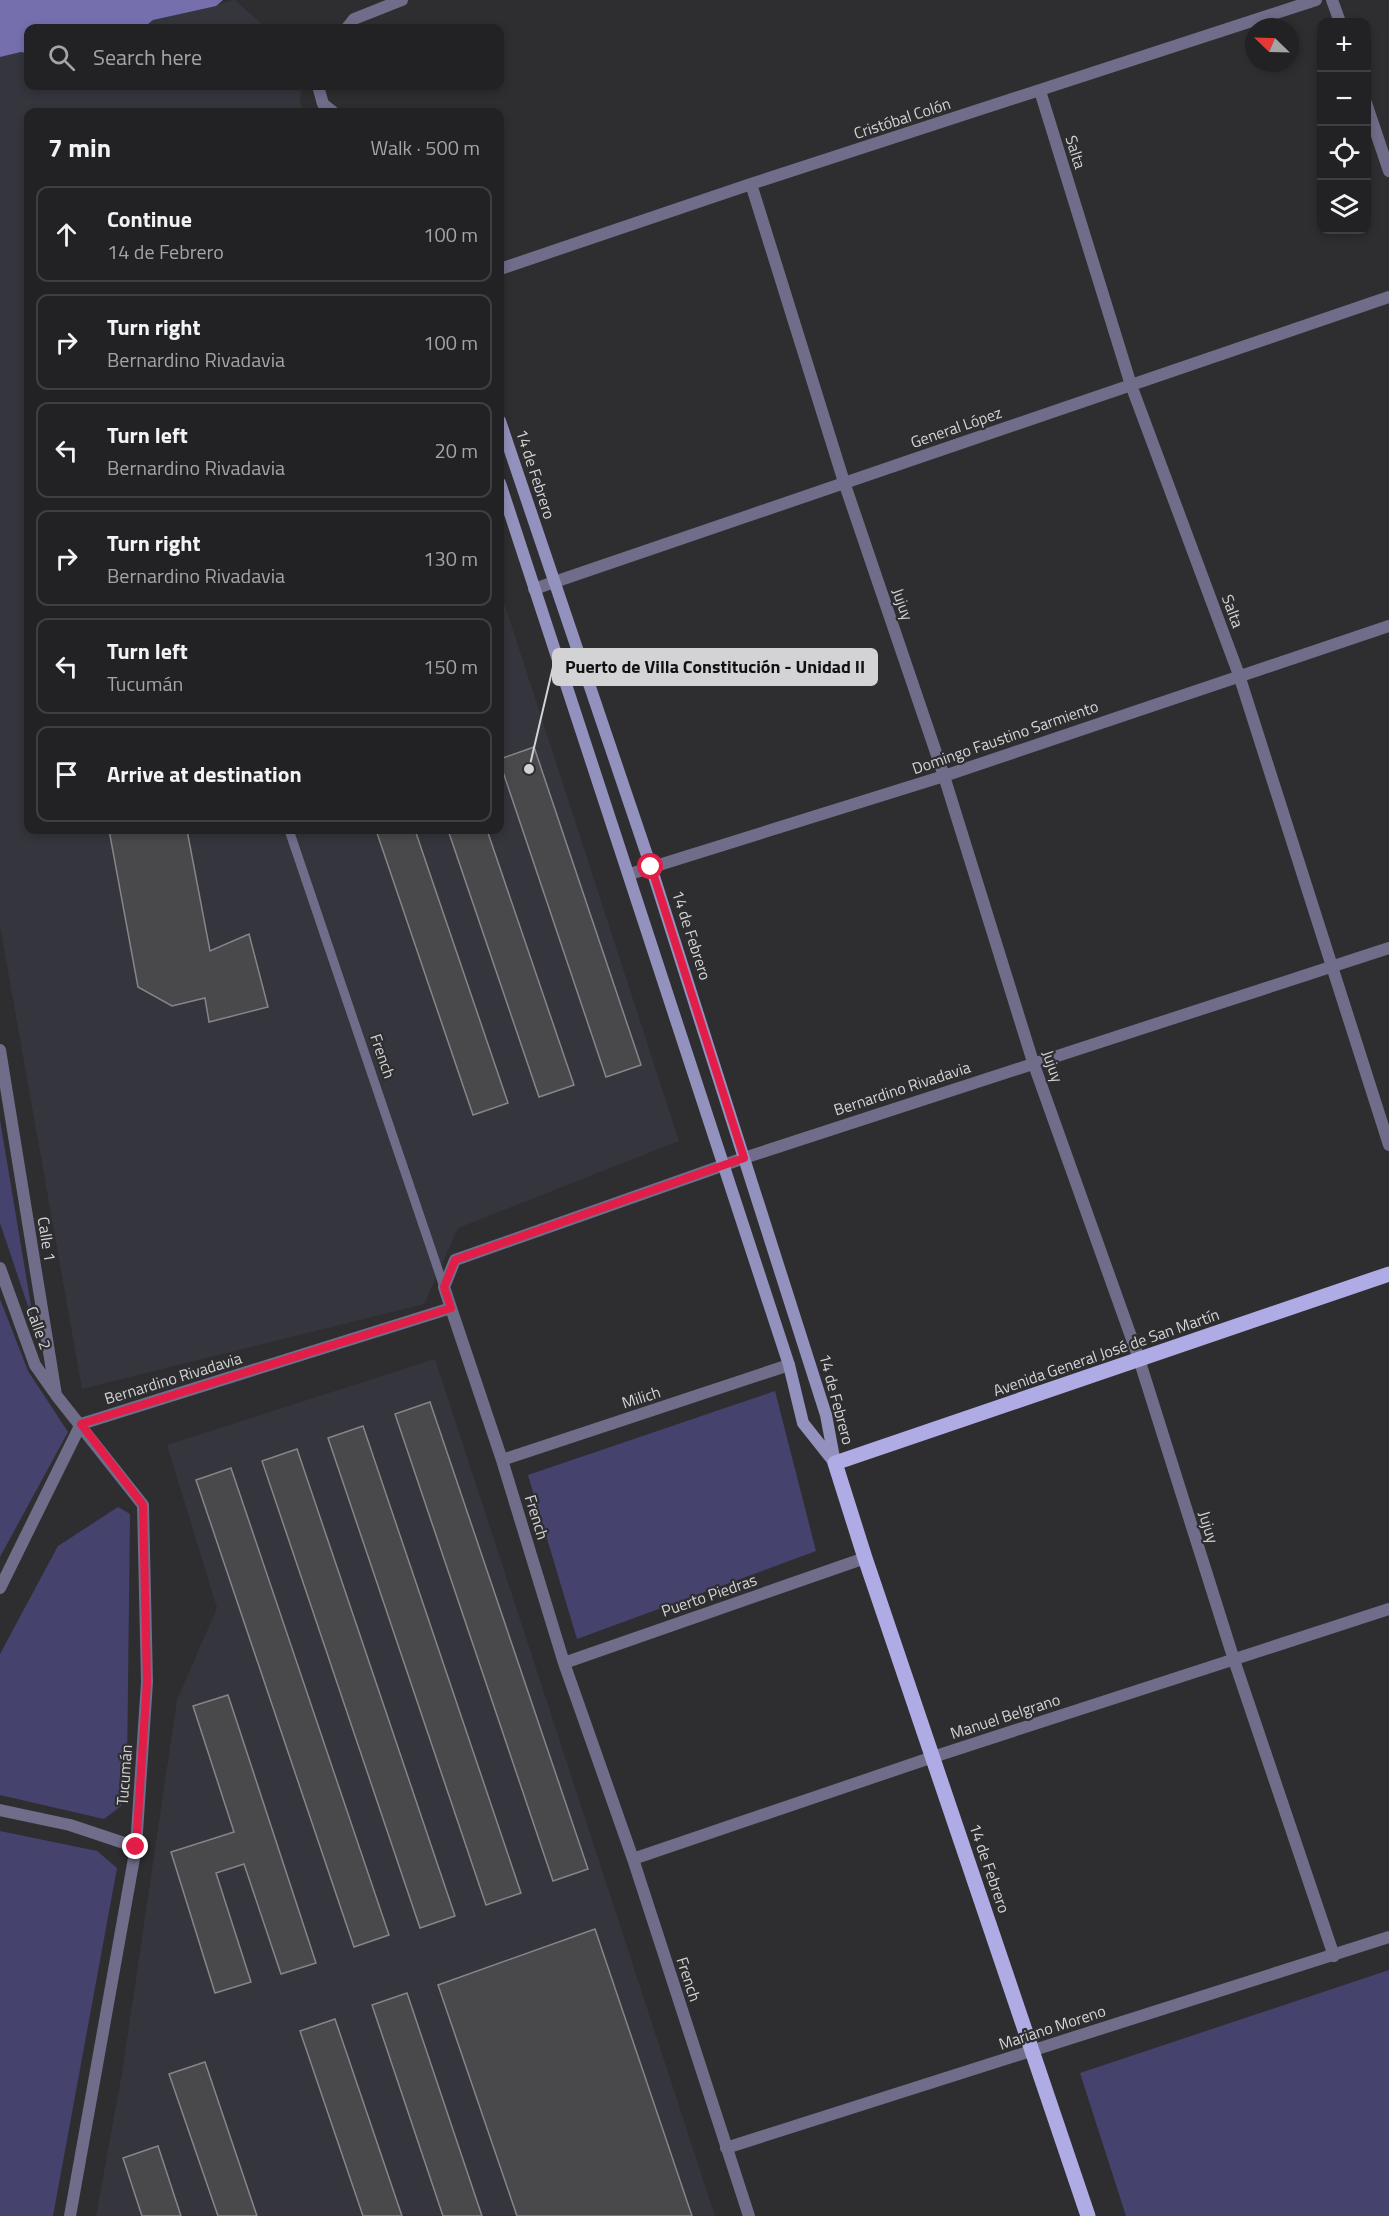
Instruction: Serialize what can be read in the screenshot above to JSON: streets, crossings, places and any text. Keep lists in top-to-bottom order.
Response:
{
  "streets": {
    "main road": ["14 de Febrero", "Avenida General José de San Martín"],
    "street": [
      "Cristóbal Colón",
      "Salta",
      "General López",
      "Jujuy",
      "Domingo Faustino Sarmiento",
      "French",
      "Bernardino Rivadavia",
      "Calle 1",
      "Calle 2",
      "Milich",
      "Puerto Piedras",
      "Manuel Belgrano",
      "Tucumán",
      "Mariano Moreno"
    ]
  },
  "crossings": [
    ["Cristóbal Colón", "Salta"],
    ["Cristóbal Colón", "Jujuy"],
    ["Salta", "General López"],
    ["Salta", "Domingo Faustino Sarmiento"],
    ["Salta", "Bernardino Rivadavia"],
    ["General López", "14 de Febrero"],
    ["General López", "Jujuy"],
    ["14 de Febrero", "Domingo Faustino Sarmiento"],
    ["14 de Febrero", "Bernardino Rivadavia"],
    ["14 de Febrero", "Avenida General José de San Martín"],
    ["14 de Febrero", "Milich"],
    ["14 de Febrero", "Puerto Piedras"],
    ["14 de Febrero", "Manuel Belgrano"],
    ["14 de Febrero", "Mariano Moreno"],
    ["Jujuy", "Domingo Faustino Sarmiento"],
    ["Jujuy", "Bernardino Rivadavia"],
    ["Jujuy", "Avenida General José de San Martín"],
    ["Jujuy", "Manuel Belgrano"],
    ["Jujuy", "Mariano Moreno"],
    ["French", "Bernardino Rivadavia"],
    ["French", "Milich"],
    ["French", "Puerto Piedras"],
    ["French", "Manuel Belgrano"],
    ["French", "Mariano Moreno"],
    ["Bernardino Rivadavia", "Tucumán"],
    ["Calle 1", "Calle 2"]
  ],
  "places": ["Puerto de Villa Constitución - Unidad II"],
  "north": "top left",
  "page": {
    "map_buttons": ["+", "−"],
    "search": "Search here",
    "heading": ["7 min", "Walk · 500 m"],
    "list": [
      ["Continue", "14 de Febrero", "100 m"],
      ["Turn right", "Bernardino Rivadavia", "100 m"],
      ["Turn left", "Bernardino Rivadavia", "20 m"],
      ["Turn right", "Bernardino Rivadavia", "130 m"],
      ["Turn left", "Tucumán", "150 m"],
      "Arrive at destination"
    ]
  }
}
